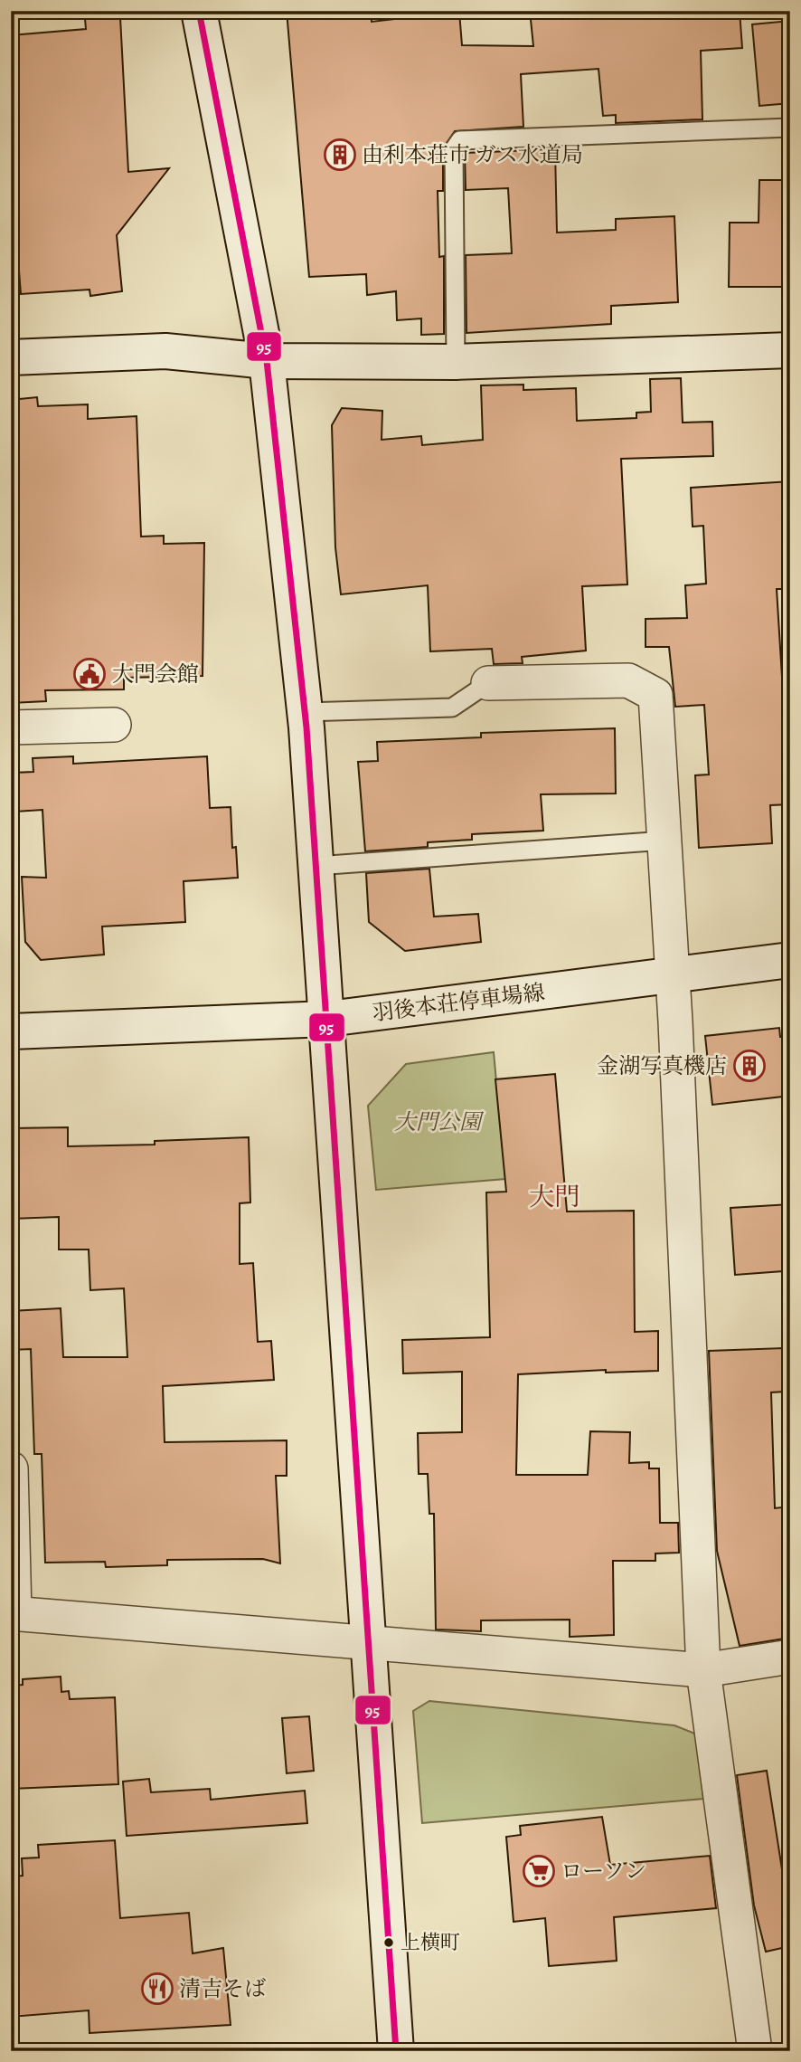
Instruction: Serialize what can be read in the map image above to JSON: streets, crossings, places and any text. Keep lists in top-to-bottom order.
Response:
{
  "streets": {
    "street": ["羽後本荘停車場線"]
  },
  "districts": ["大門"],
  "parks": ["大門公園"],
  "places": {
    "building": ["由利本荘市 ガス水道局", "金湖写真機店"],
    "public building": ["大門会館"],
    "supermarket": ["ローソン"],
    "other": ["上横町"],
    "restaurant": ["清吉そば"]
  },
  "lines": ["transit line 95"]
}
